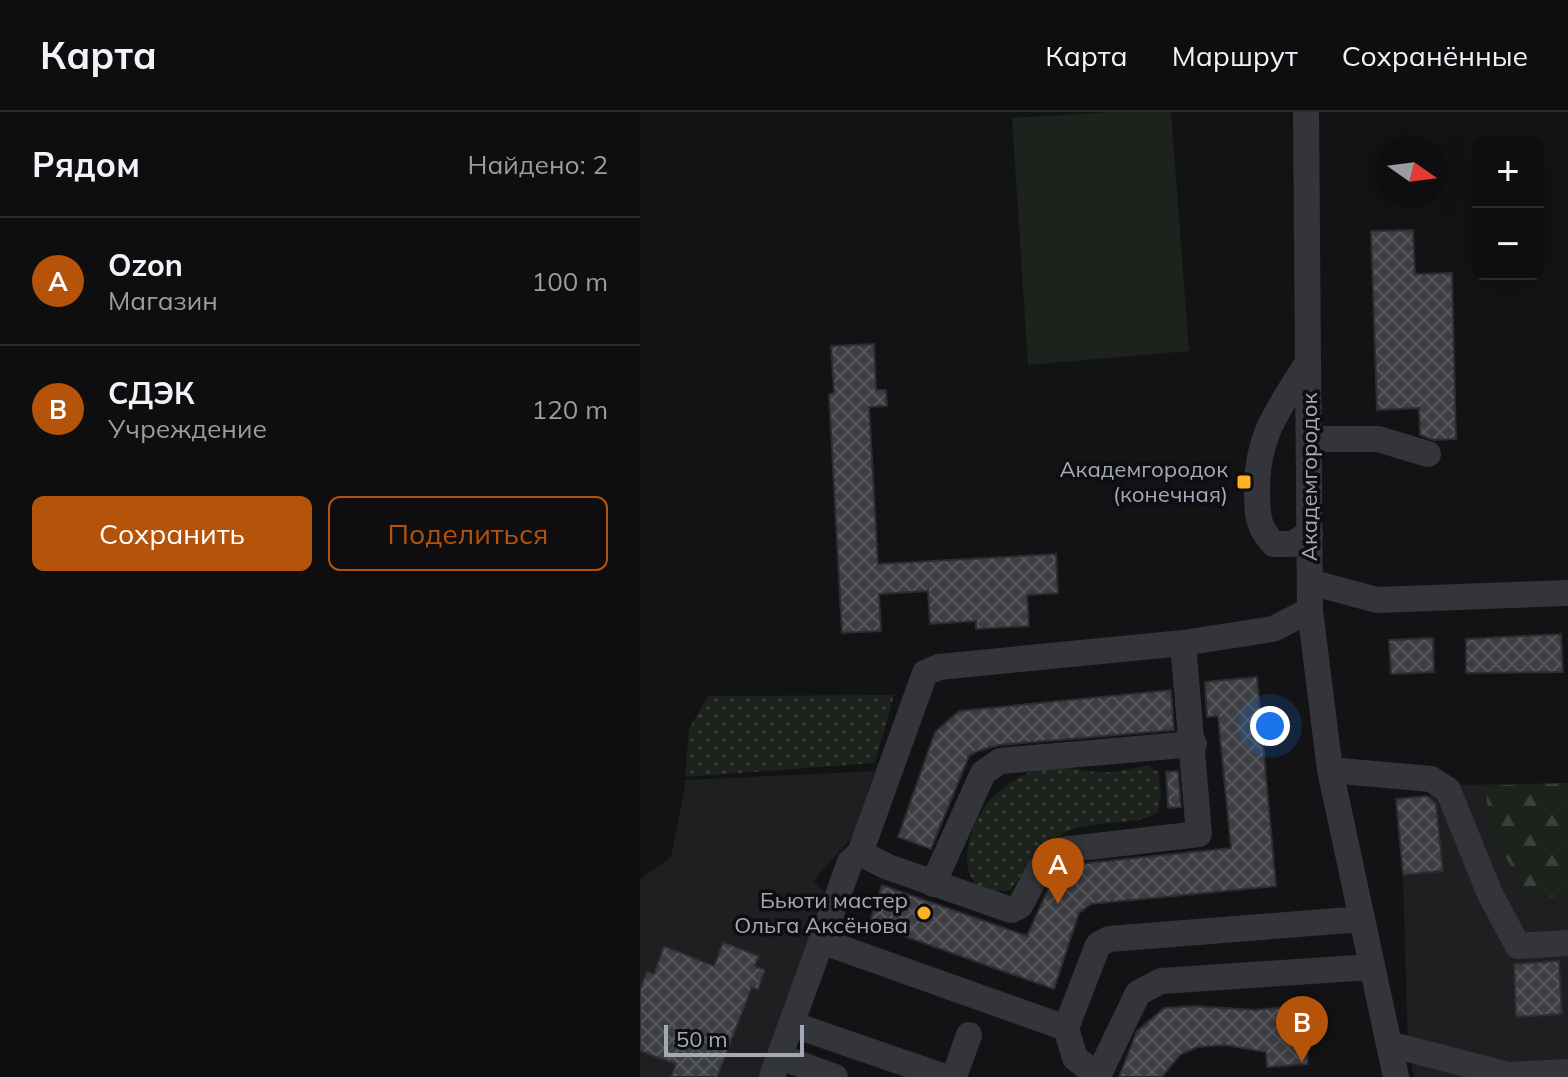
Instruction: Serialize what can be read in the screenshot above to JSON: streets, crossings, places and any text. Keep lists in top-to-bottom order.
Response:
{
  "streets": {
    "street": ["Академгородок"]
  },
  "places": {
    "transit": ["Академгородок (конечная)"],
    "other": ["Бьюти мастер Oльга Аксёнова"]
  },
  "scale_bar": "50 m",
  "north": "right",
  "page": {
    "header": "Карта",
    "nav": ["Карта", "Маршрут", "Сохранённые"],
    "heading": ["Рядом", "Найдено: 2"],
    "map_buttons": ["+", "−"],
    "list": [
      {
        "mark": "A",
        "name": "Ozon",
        "note": "Магазин",
        "value": "100 m"
      },
      {
        "mark": "B",
        "name": "СДЭК",
        "note": "Учреждение",
        "value": "120 m"
      }
    ],
    "buttons": ["Сохранить", "Поделиться"],
    "pins": ["A", "B"],
    "scale": "50 m"
  }
}
